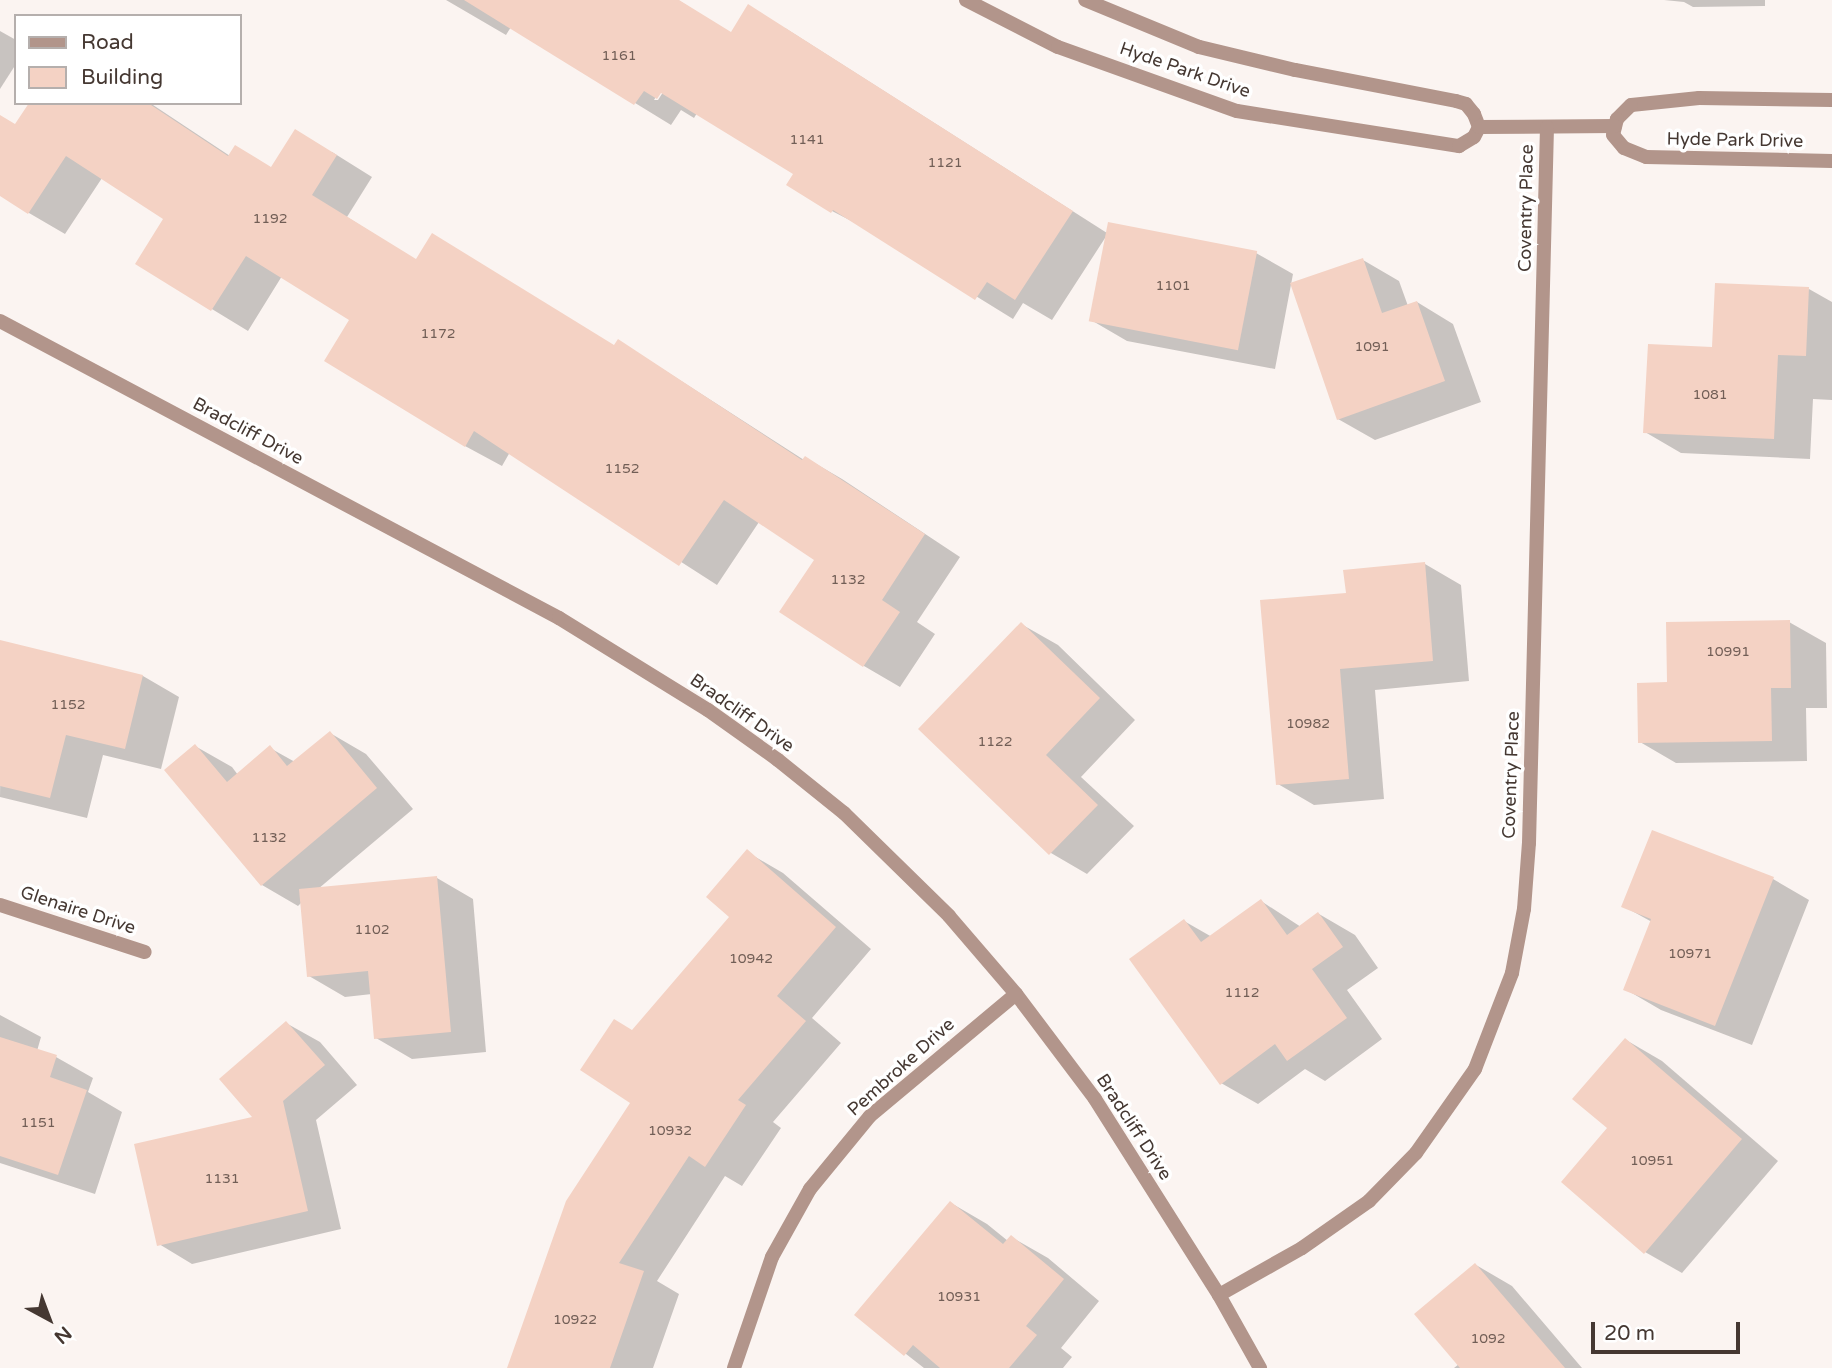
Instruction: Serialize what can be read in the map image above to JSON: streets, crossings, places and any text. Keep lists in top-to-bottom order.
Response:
{
  "streets": {
    "street": [
      "Hyde Park Drive",
      "Coventry Place",
      "Bradcliff Drive",
      "Glenaire Drive",
      "Pembroke Drive"
    ]
  },
  "crossings": [
    ["Coventry Place", "Bradcliff Drive"],
    ["Bradcliff Drive", "Pembroke Drive"]
  ],
  "house_numbers": [
    "1161",
    "1141",
    "1121",
    "1192",
    "1101",
    "1172",
    "1091",
    "1081",
    "1152",
    "1132",
    "10991",
    "1152",
    "10982",
    "1122",
    "1132",
    "1102",
    "10971",
    "10942",
    "1112",
    "1151",
    "10932",
    "10951",
    "1131",
    "10931",
    "10922",
    "1092"
  ],
  "legend": ["Road", "Building"],
  "scale_bar": "20 m",
  "north": "bottom right"
}
